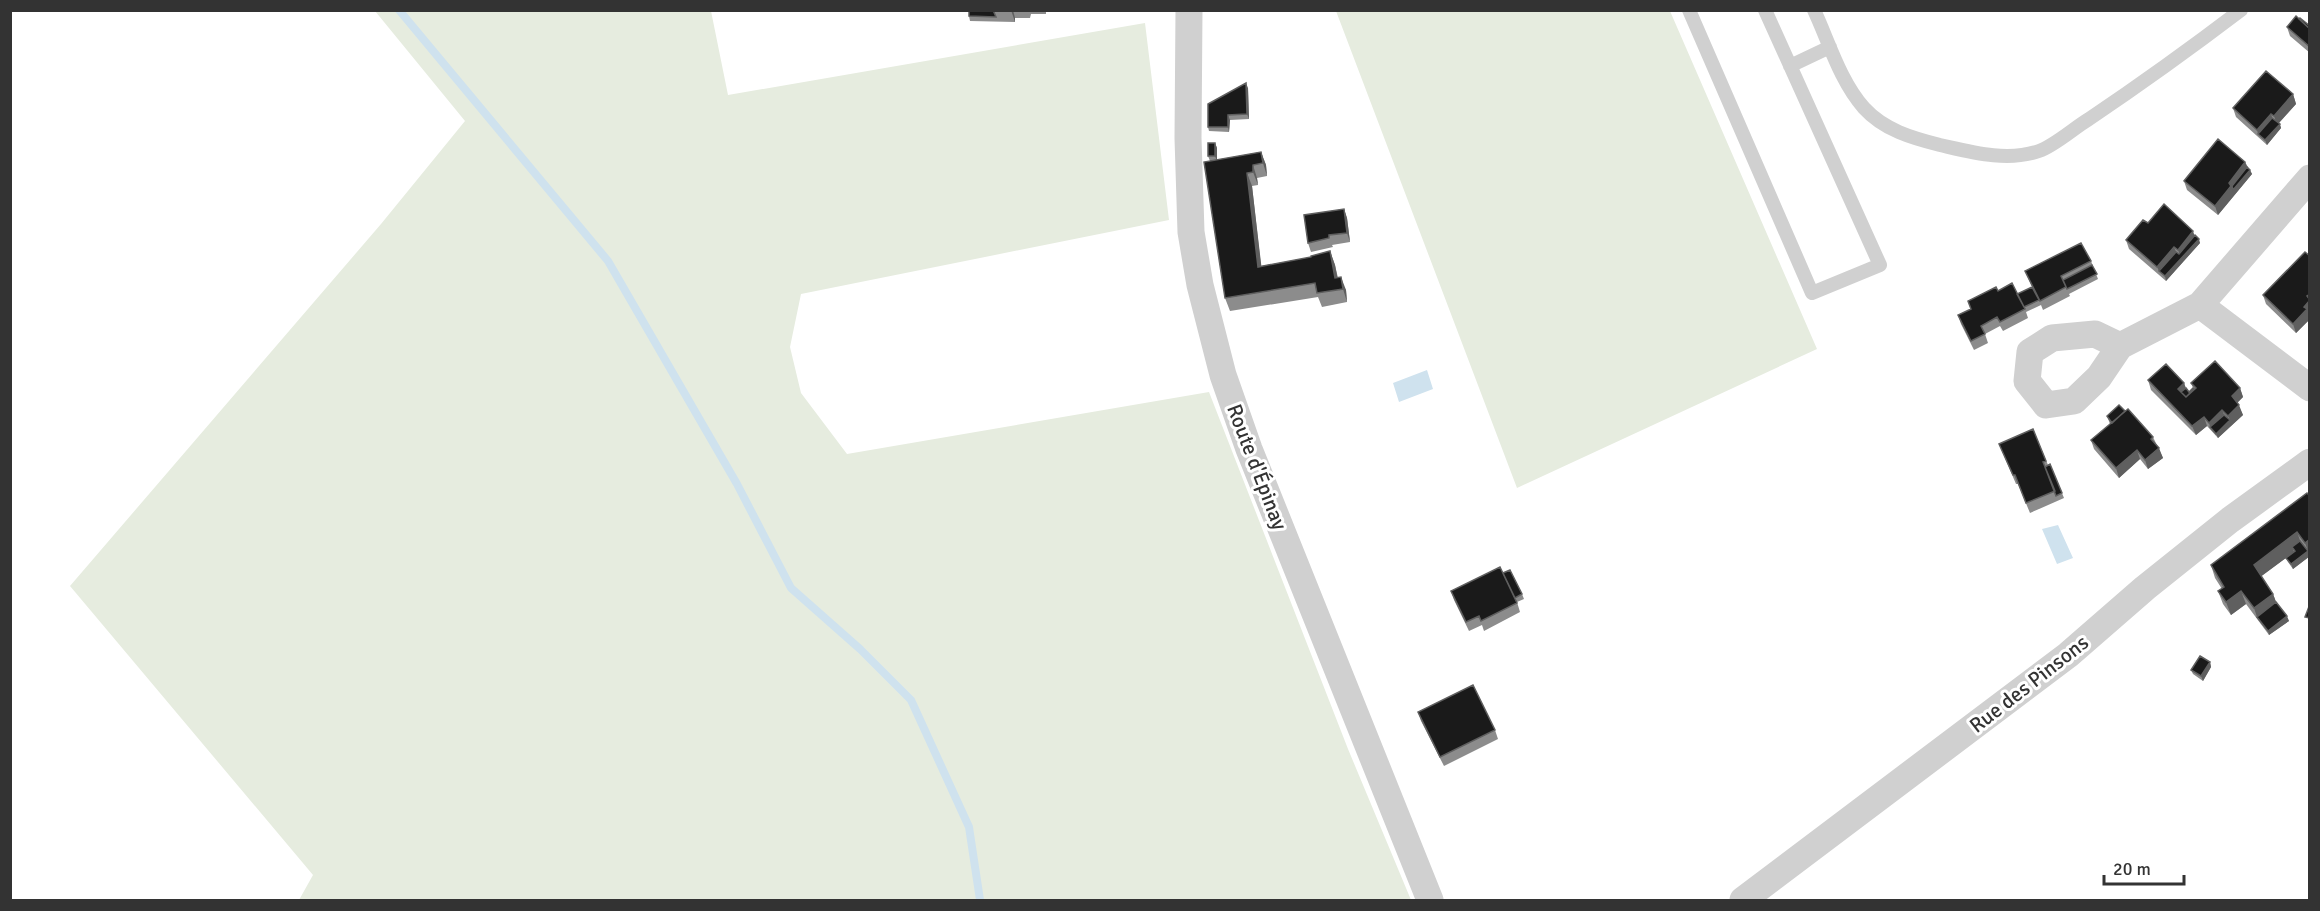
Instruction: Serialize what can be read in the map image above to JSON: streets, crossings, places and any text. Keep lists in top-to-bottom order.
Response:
{
  "streets": {
    "street": ["Route d'Épinay", "Rue des Pinsons"]
  },
  "scale_bar": "20 m"
}
